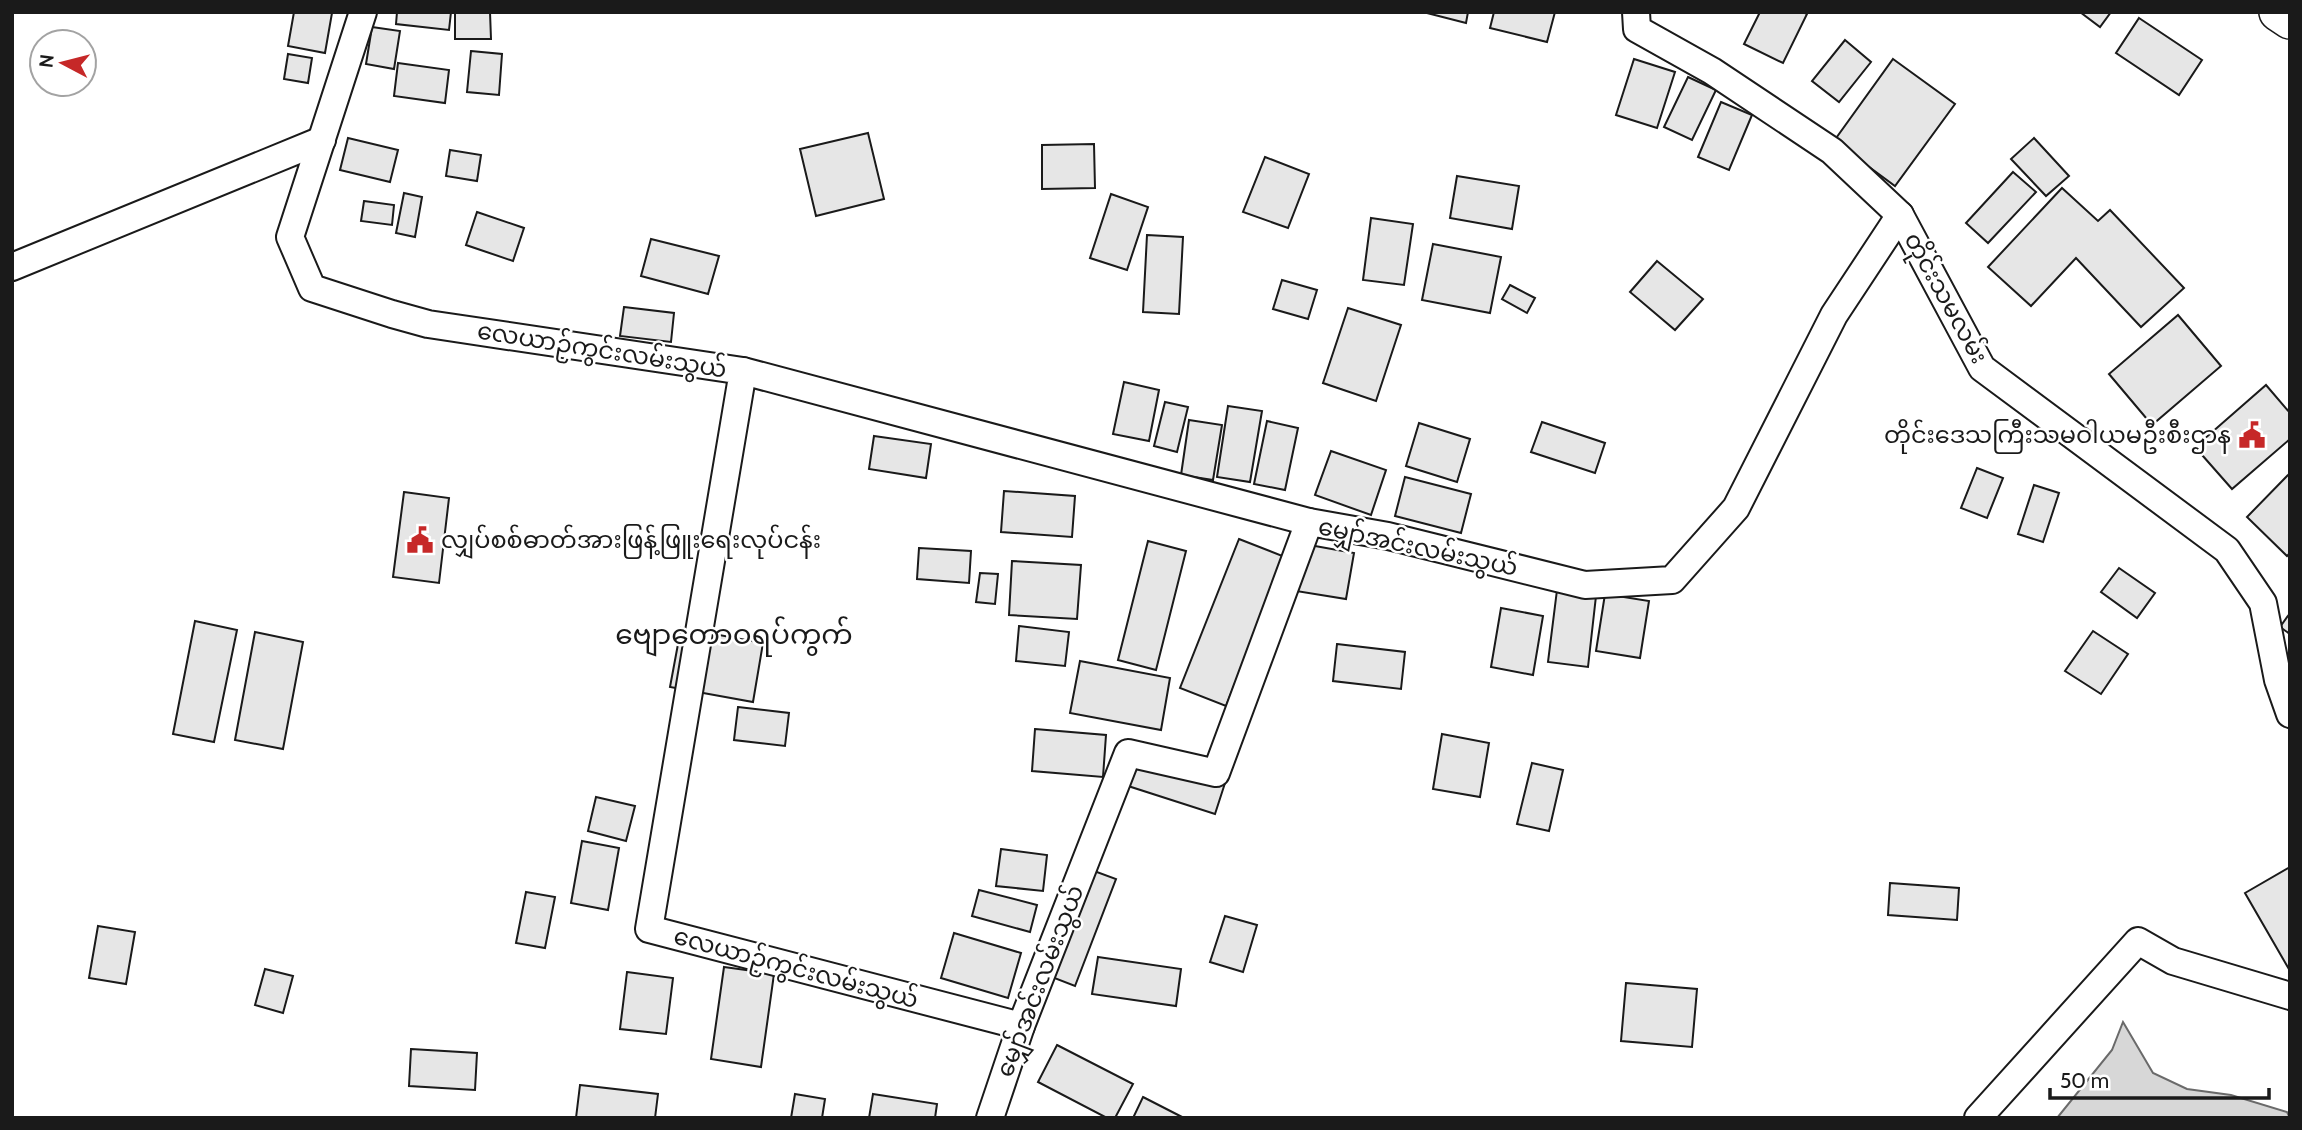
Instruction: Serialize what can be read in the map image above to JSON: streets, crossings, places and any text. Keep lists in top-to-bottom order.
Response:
{
  "streets": {
    "street": ["တိုင်းသမလမ်း", "လေယာဉ်ကွင်းလမ်းသွယ်", "မျှော်အင်းလမ်းသွယ်"]
  },
  "crossings": [
    ["တိုင်းသမလမ်း", "မျှော်အင်းလမ်းသွယ်"],
    ["လေယာဉ်ကွင်းလမ်းသွယ်", "မျှော်အင်းလမ်းသွယ်"]
  ],
  "districts": ["ဗျောတောဝရပ်ကွက်"],
  "places": {
    "public building": ["တိုင်းဒေသကြီးသမဝါယမဦးစီးဌာန", "လျှပ်စစ်ဓာတ်အားဖြန့်ဖြူးရေးလုပ်ငန်း"]
  },
  "scale_bar": "50 m",
  "north": "left"
}
